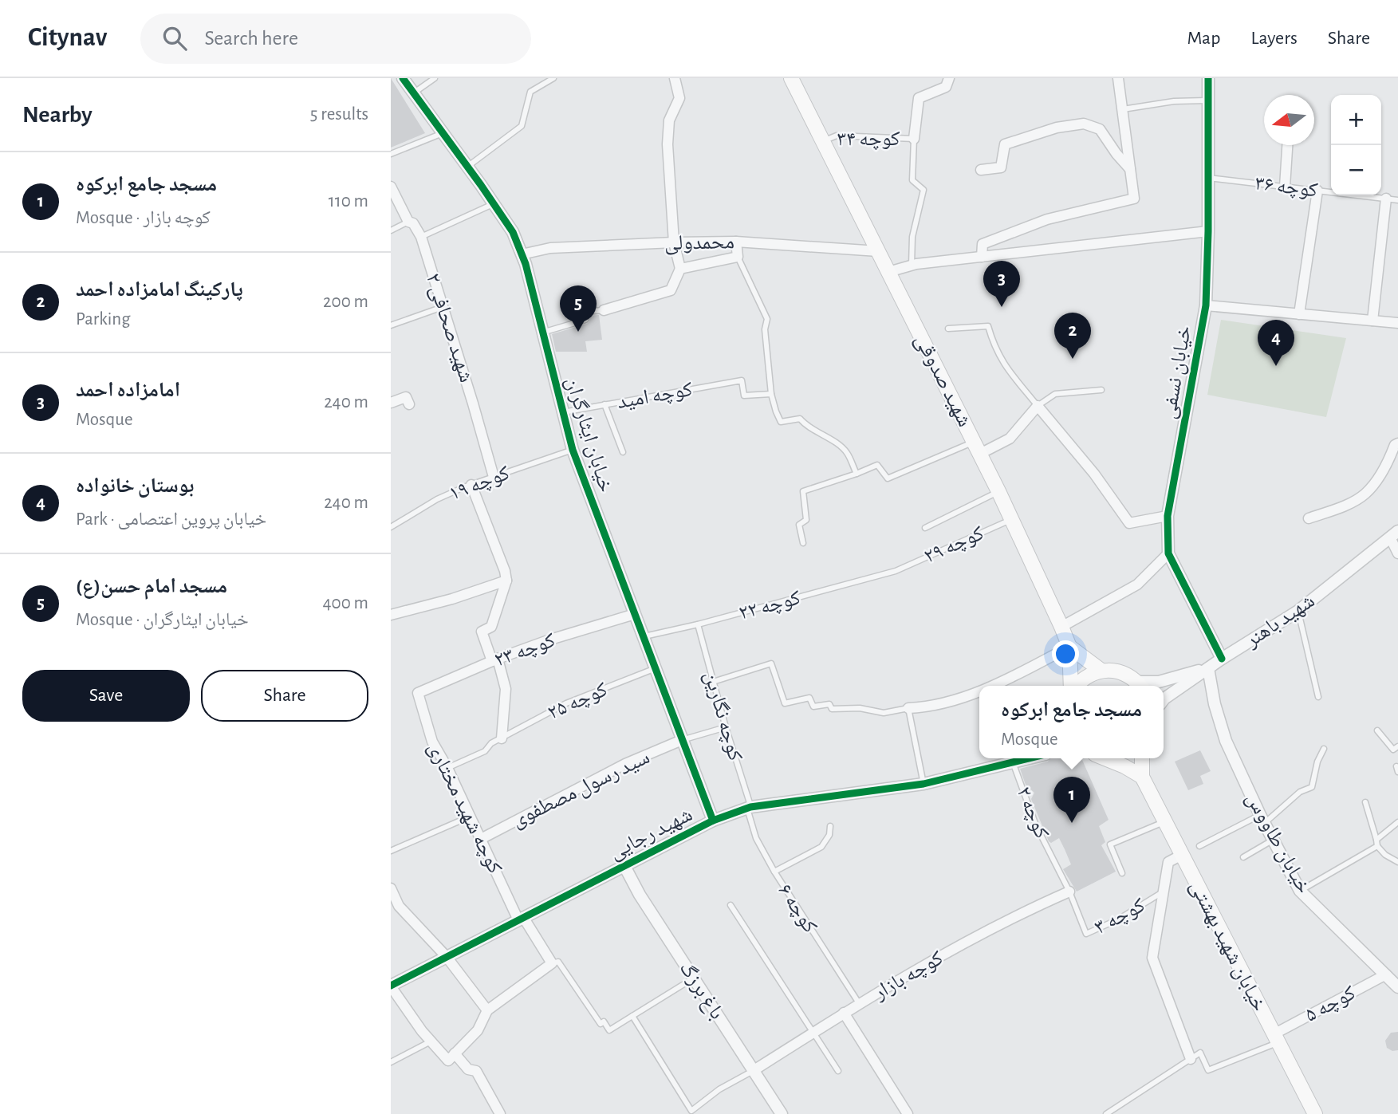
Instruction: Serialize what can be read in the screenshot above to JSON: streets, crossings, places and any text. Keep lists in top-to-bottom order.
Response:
{
  "streets": {
    "main road": ["شهید صدوقی", "خیابان شهید بهشتی"],
    "street": [
      "محمدولی",
      "شهید صحافی ۲",
      "خیابان نسفی",
      "خیابان ایثارگران",
      "شهید باهنر",
      "کوچه ۲۳",
      "سید رسول مصطفوی",
      "کوچه شهید مختاری",
      "شهید رجایی",
      "خیابان طاووس",
      "کوچه بازار",
      "باغ برزگ",
      "کوچه ۵"
    ],
    "lane": [
      "کوچه ۳۴",
      "کوچه ۳۶",
      "کوچه امید",
      "کوچه ۱۹",
      "کوچه ۲۹",
      "کوچه ۲۲",
      "کوچه ۲۵",
      "کوچه نگارین",
      "کوچه ۲",
      "کوچه ۶",
      "کوچه ۳"
    ]
  },
  "crossings": [
    ["کوچه ۳۴", "شهید صدوقی"],
    ["کوچه ۳۶", "خیابان نسفی"],
    ["محمدولی", "شهید صدوقی"],
    ["محمدولی", "خیابان ایثارگران"],
    ["شهید صحافی ۲", "کوچه ۱۹"],
    ["خیابان نسفی", "شهید باهنر"],
    ["شهید صدوقی", "کوچه ۲۹"],
    ["کوچه امید", "خیابان ایثارگران"],
    ["خیابان ایثارگران", "کوچه ۱۹"],
    ["خیابان ایثارگران", "کوچه ۲۲"],
    ["خیابان ایثارگران", "کوچه ۲۳"],
    ["خیابان ایثارگران", "کوچه ۲۵"],
    ["خیابان ایثارگران", "سید رسول مصطفوی"],
    ["خیابان ایثارگران", "شهید رجایی"],
    ["کوچه ۲۹", "کوچه ۲۲"],
    ["کوچه ۲۲", "کوچه نگارین"],
    ["شهید باهنر", "خیابان طاووس"],
    ["کوچه ۲۳", "کوچه شهید مختاری"],
    ["کوچه نگارین", "شهید رجایی"],
    ["کوچه نگارین", "کوچه ۶"],
    ["سید رسول مصطفوی", "کوچه شهید مختاری"],
    ["کوچه شهید مختاری", "شهید رجایی"],
    ["کوچه ۲", "شهید رجایی"],
    ["کوچه ۲", "کوچه ۳"],
    ["کوچه ۲", "کوچه بازار"],
    ["شهید رجایی", "کوچه ۶"],
    ["شهید رجایی", "باغ برزگ"],
    ["خیابان طاووس", "کوچه ۵"],
    ["کوچه ۶", "کوچه بازار"],
    ["کوچه ۳", "کوچه بازار"],
    ["خیابان شهید بهشتی", "کوچه ۵"],
    ["کوچه بازار", "باغ برزگ"]
  ],
  "north": "left",
  "page": {
    "header": "Citynav",
    "search": "Search here",
    "nav": ["Map", "Layers", "Share"],
    "heading": ["Nearby", "5 results"],
    "map_buttons": ["+", "−"],
    "list": [
      {
        "mark": "1",
        "name": "مسجد جامع ابرکوه",
        "note": "Mosque · کوچه بازار",
        "value": "110 m"
      },
      {
        "mark": "2",
        "name": "پارکینگ امامزاده احمد",
        "note": "Parking",
        "value": "200 m"
      },
      {
        "mark": "3",
        "name": "امامزاده احمد",
        "note": "Mosque",
        "value": "240 m"
      },
      {
        "mark": "4",
        "name": "بوستان خانواده",
        "note": "Park · خیابان پروین اعتصامی",
        "value": "240 m"
      },
      {
        "mark": "5",
        "name": "مسجد امام حسن(ع)",
        "note": "Mosque · خیابان ایثارگران",
        "value": "400 m"
      }
    ],
    "pins": [
      "3",
      "5",
      "2",
      "4",
      "1"
    ],
    "buttons": ["Save", "Share"],
    "popup": ["مسجد جامع ابرکوه", "Mosque"]
  }
}
